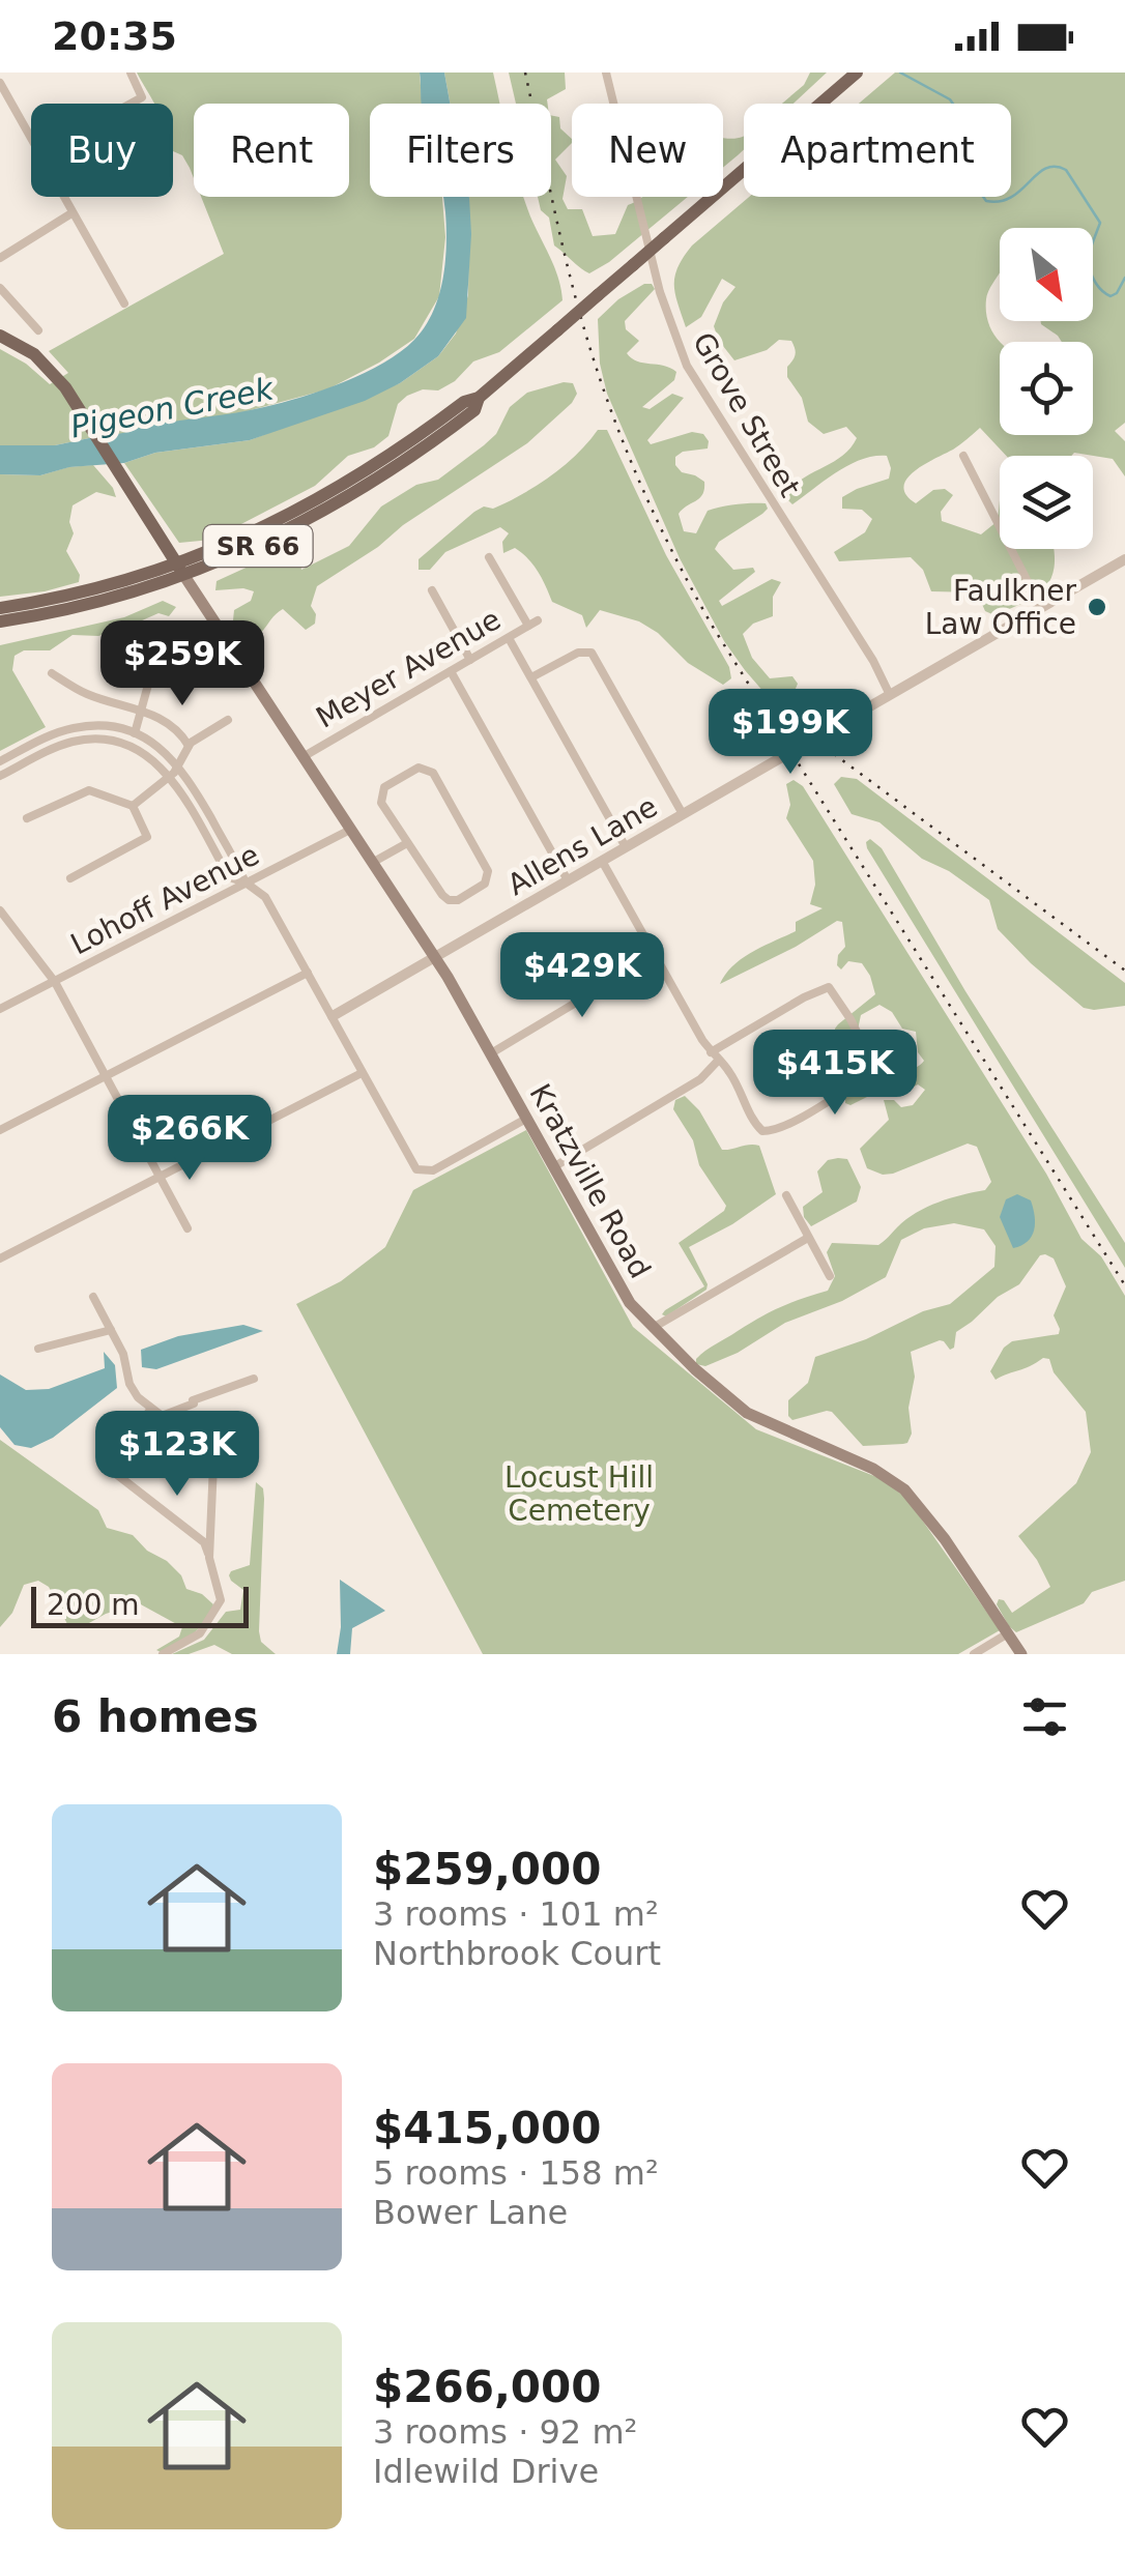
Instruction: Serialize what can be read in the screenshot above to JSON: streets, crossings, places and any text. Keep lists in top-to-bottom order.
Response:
{
  "streets": {
    "main road": ["SR 66", "Kratzville Road"],
    "street": [
      "Grove Street",
      "Meyer Avenue",
      "Allens Lane",
      "Lohoff Avenue"
    ]
  },
  "crossings": [
    ["Grove Street", "Allens Lane"],
    ["SR 66", "Kratzville Road"],
    ["Meyer Avenue", "Kratzville Road"],
    ["Allens Lane", "Kratzville Road"],
    ["Lohoff Avenue", "Kratzville Road"]
  ],
  "water": ["Pigeon Creek"],
  "parks": ["Locust Hill Cemetery"],
  "places": ["Faulkner Law Office"],
  "scale_bar": "200 m",
  "north": "bottom right",
  "page": {
    "status": "20:35",
    "chip": [
      "Buy",
      "Rent",
      "Filters",
      "New",
      "Apartment"
    ],
    "price": [
      "$259K",
      "$199K",
      "$429K",
      "$415K",
      "$266K",
      "$123K"
    ],
    "scale": "200 m",
    "heading": "6 homes",
    "list": [
      {
        "name": "$259,000",
        "note": "3 rooms · 101 m² · Northbrook Court"
      },
      {
        "name": "$415,000",
        "note": "5 rooms · 158 m² · Bower Lane"
      },
      {
        "name": "$266,000",
        "note": "3 rooms · 92 m² · Idlewild Drive"
      }
    ]
  }
}
